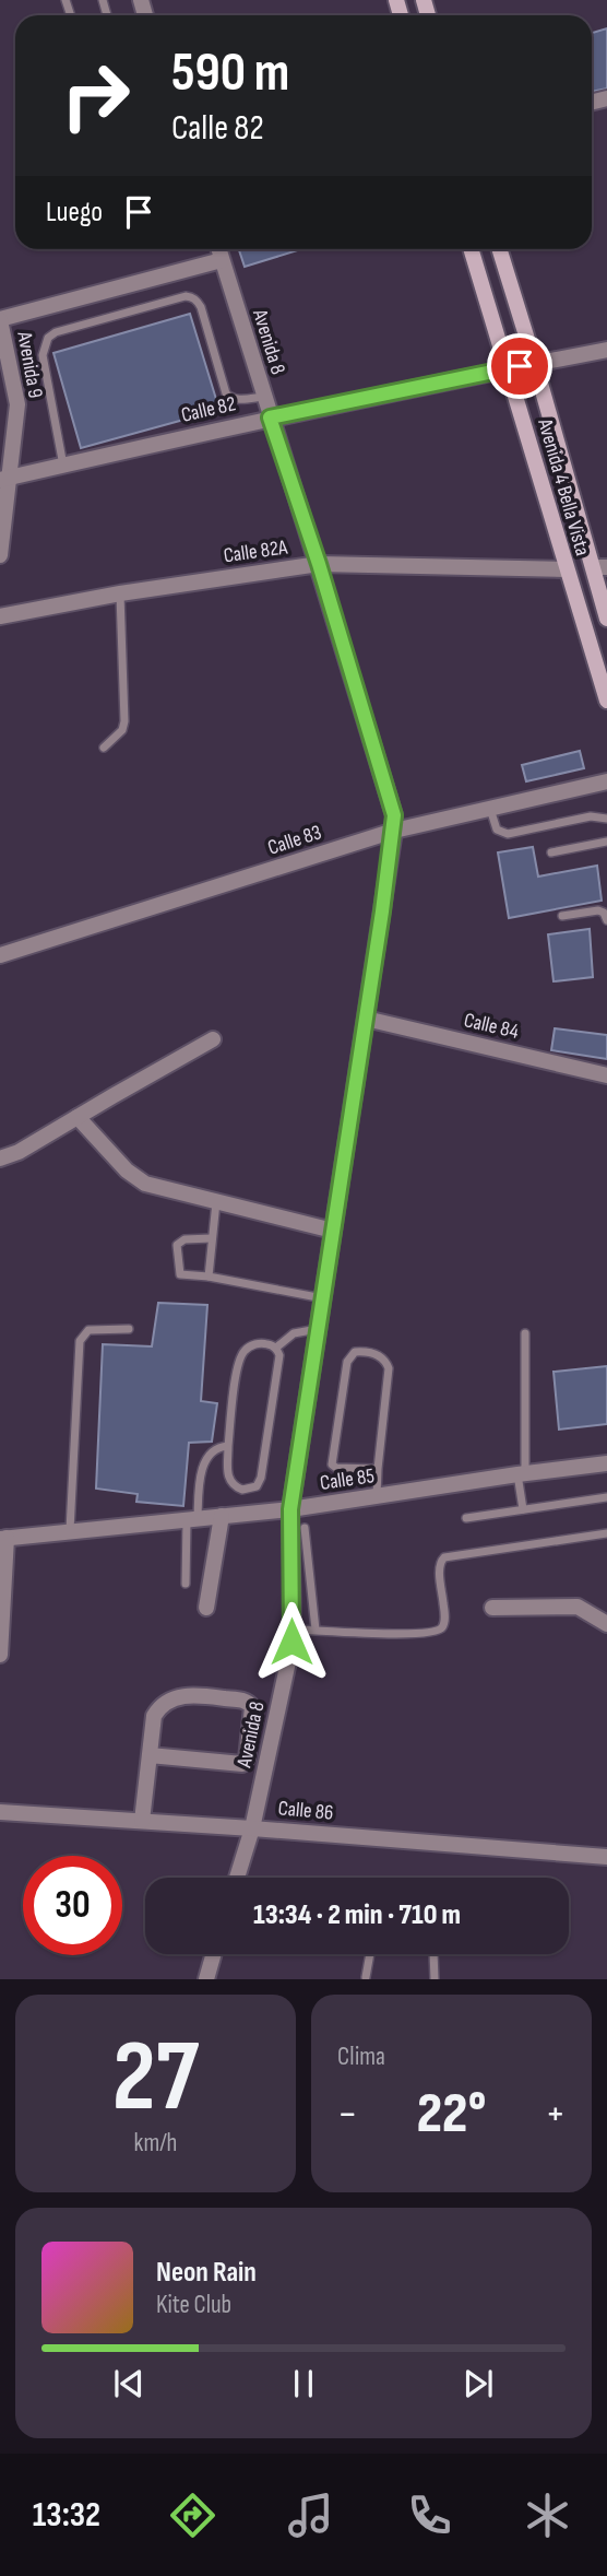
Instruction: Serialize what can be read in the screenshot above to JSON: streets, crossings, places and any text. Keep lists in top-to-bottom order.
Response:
{
  "streets": {
    "street": [
      "Avenida 8",
      "Avenida 9",
      "Calle 82",
      "Avenida 4 Bella Vista",
      "Calle 82A",
      "Calle 83",
      "Calle 84",
      "Calle 85",
      "Calle 86"
    ]
  },
  "crossings": [
    ["Avenida 8", "Calle 82"],
    ["Avenida 8", "Calle 82A"],
    ["Avenida 8", "Calle 83"],
    ["Avenida 8", "Calle 84"],
    ["Avenida 8", "Calle 85"],
    ["Avenida 8", "Calle 86"],
    ["Avenida 9", "Calle 82"],
    ["Calle 82", "Avenida 4 Bella Vista"],
    ["Avenida 4 Bella Vista", "Calle 82A"]
  ],
  "page": {
    "turn": ["590 m", "Calle 82"],
    "then": "Luego",
    "limit": "30",
    "trip": "13:34 · 2 min · 710 m",
    "tile": [
      ["27", "km/h"],
      "Clima"
    ],
    "heat": ["−", "22°", "+"],
    "song": ["Neon Rain", "Kite Club"],
    "tabs": "13:32"
  }
}
